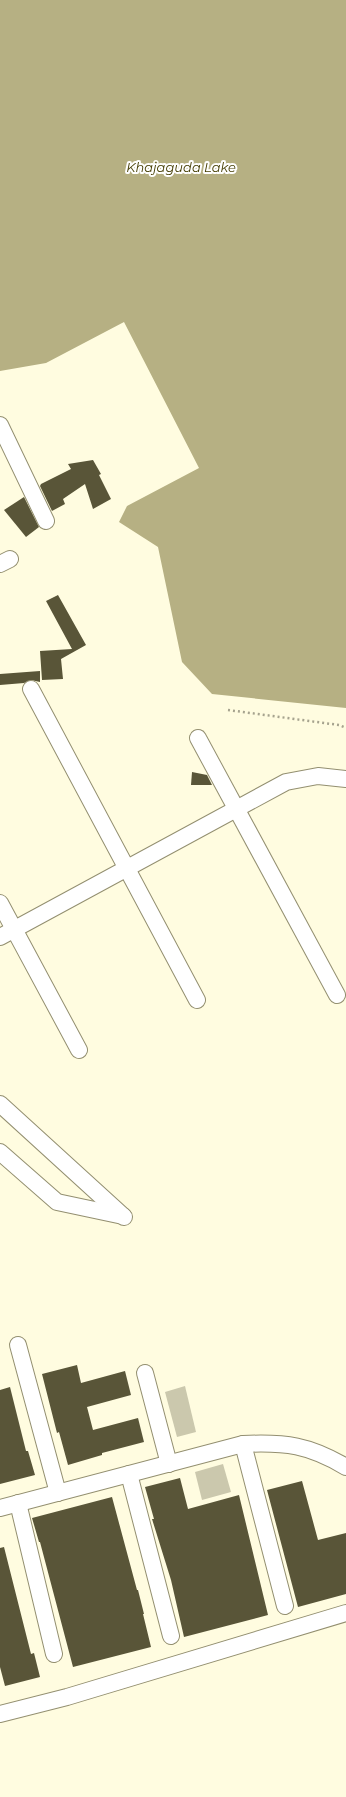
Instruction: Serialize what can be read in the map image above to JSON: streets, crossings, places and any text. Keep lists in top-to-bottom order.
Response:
{
  "water": ["Khajaguda Lake"]
}
